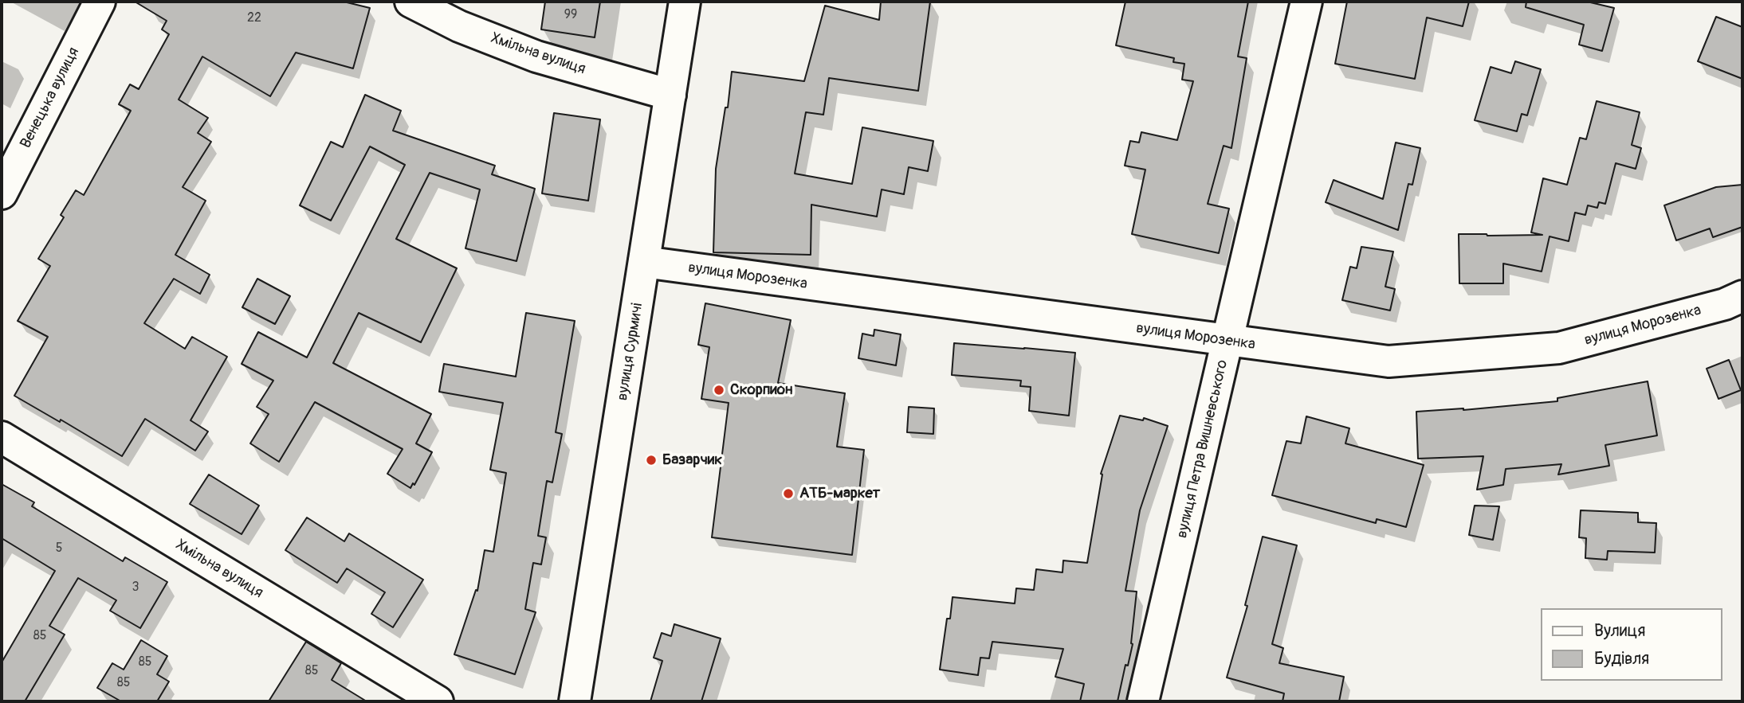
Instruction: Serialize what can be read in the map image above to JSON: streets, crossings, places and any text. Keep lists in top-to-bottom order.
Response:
{
  "streets": {
    "street": [
      "Хмільна вулиця",
      "Венецька вулиця",
      "вулиця Морозенка",
      "вулиця Сурмичі",
      "вулиця Петра Вишневського"
    ]
  },
  "crossings": [
    ["Хмільна вулиця", "вулиця Сурмичі"],
    ["вулиця Морозенка", "вулиця Сурмичі"],
    ["вулиця Морозенка", "вулиця Петра Вишневського"]
  ],
  "places": ["Скорпион", "Базарчик", "АТБ-маркет"],
  "house_numbers": [
    "99",
    "22",
    "5",
    "3",
    "85",
    "85",
    "85",
    "85"
  ],
  "legend": ["Вулиця", "Будівля"]
}
